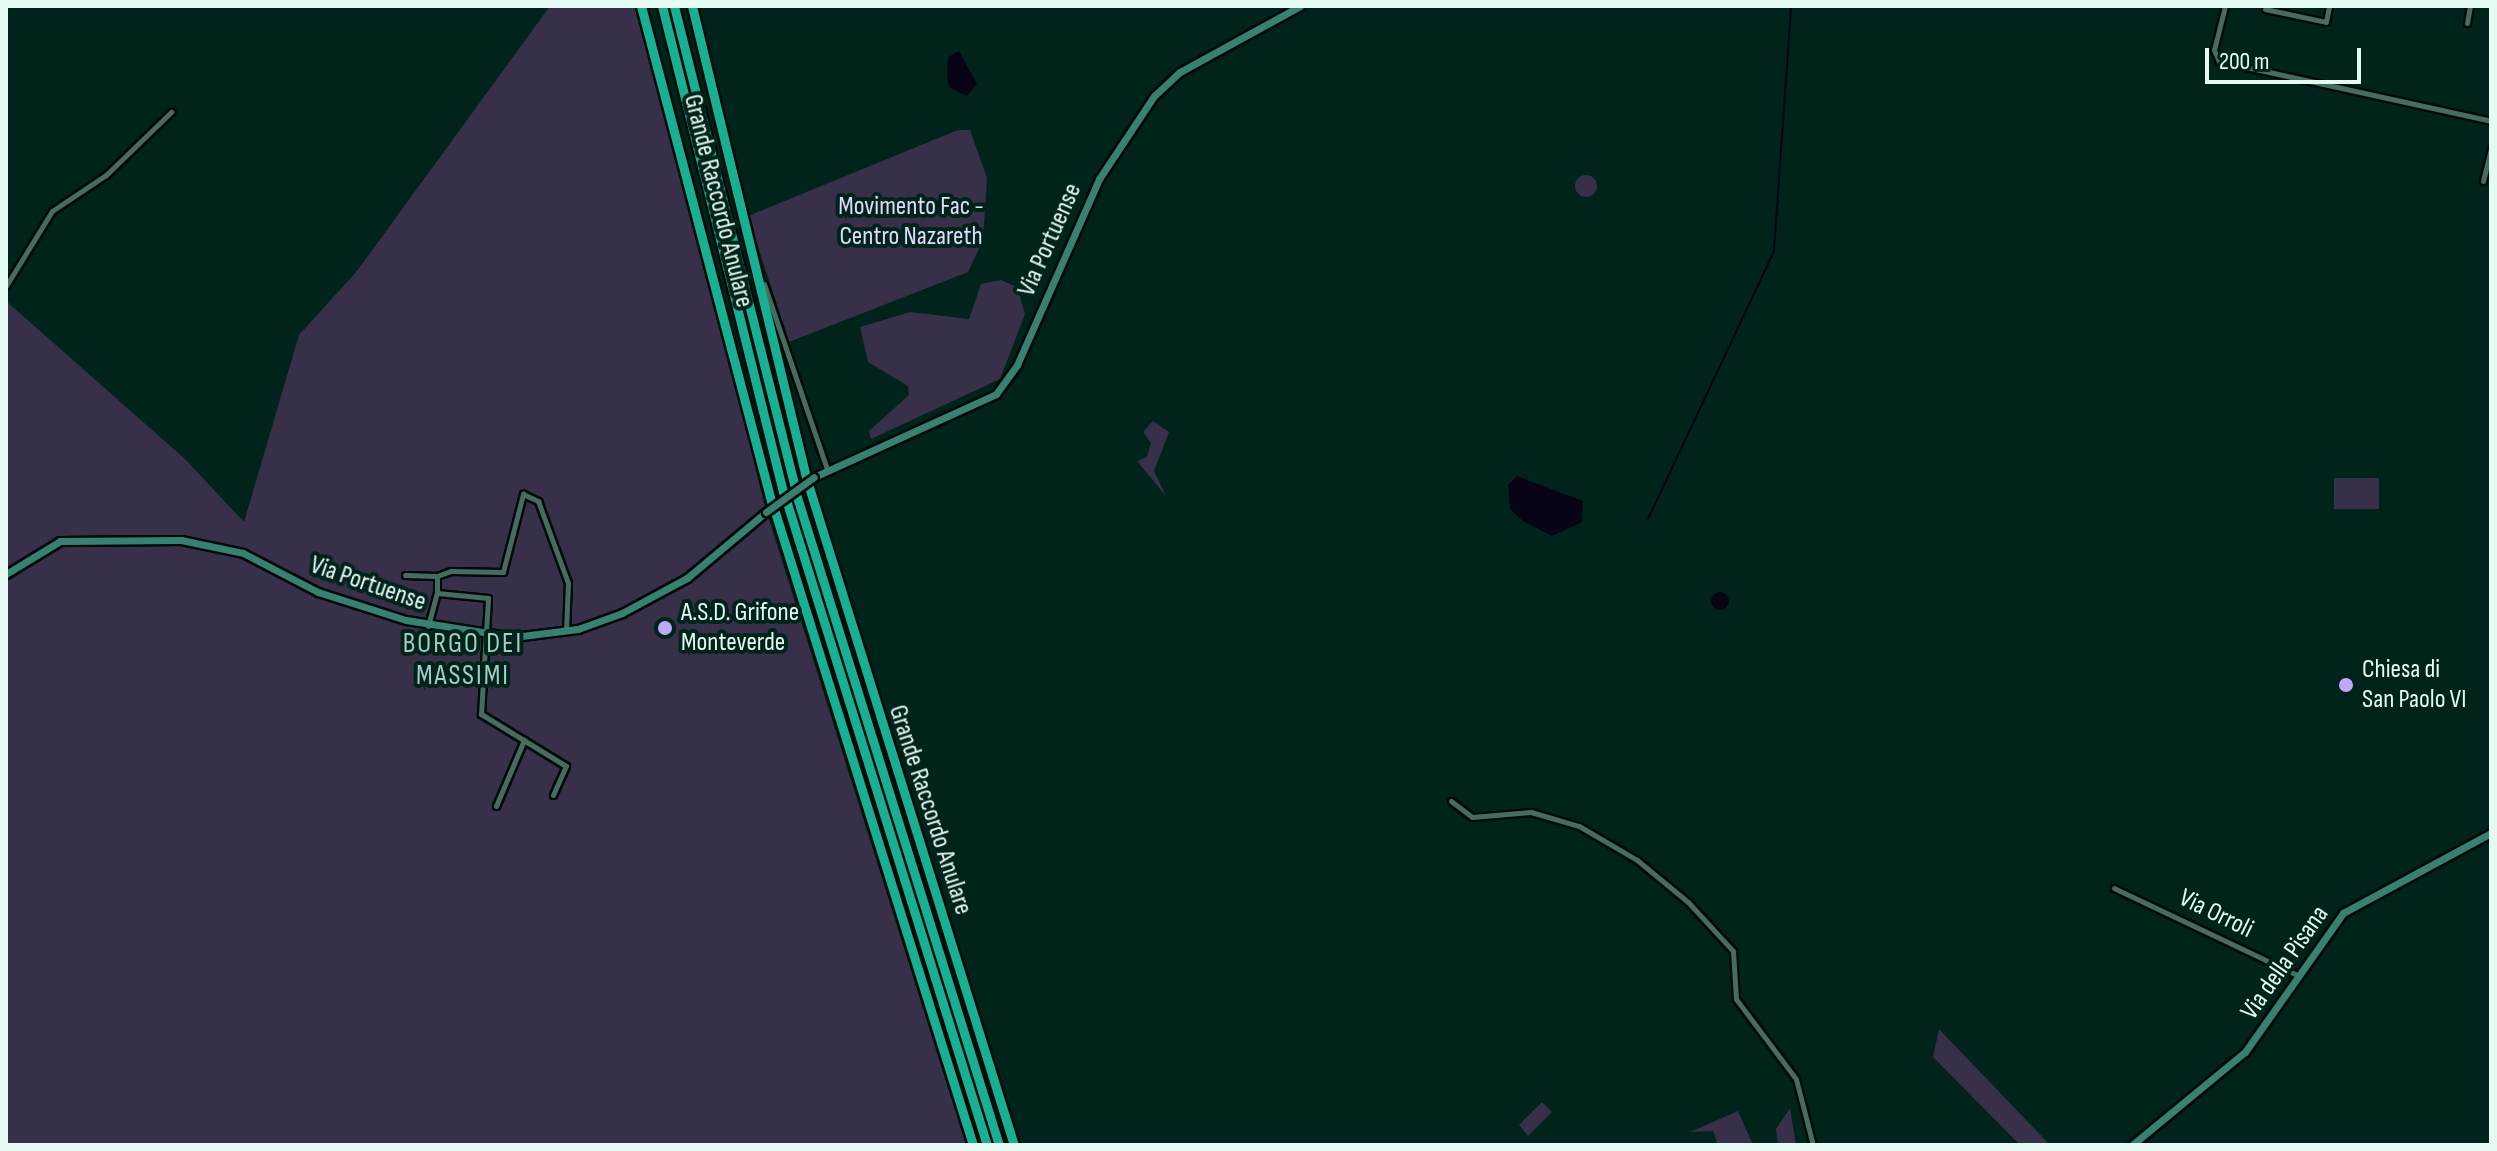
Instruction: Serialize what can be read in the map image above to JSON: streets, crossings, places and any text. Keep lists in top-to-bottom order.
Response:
{
  "streets": {
    "highway": ["Grande Raccordo Anulare"],
    "main road": ["Via Portuense", "Via della Pisana"],
    "street": ["Via Orroli"]
  },
  "crossings": [
    ["Grande Raccordo Anulare", "Via Portuense"],
    ["Via Orroli", "Via della Pisana"]
  ],
  "districts": ["BORGO DEI MASSIMI"],
  "parks": ["Movimento Fac - Centro Nazareth"],
  "places": ["A.S.D. Grifone Monteverde", "Chiesa di San Paolo VI"],
  "scale_bar": "200 m"
}
